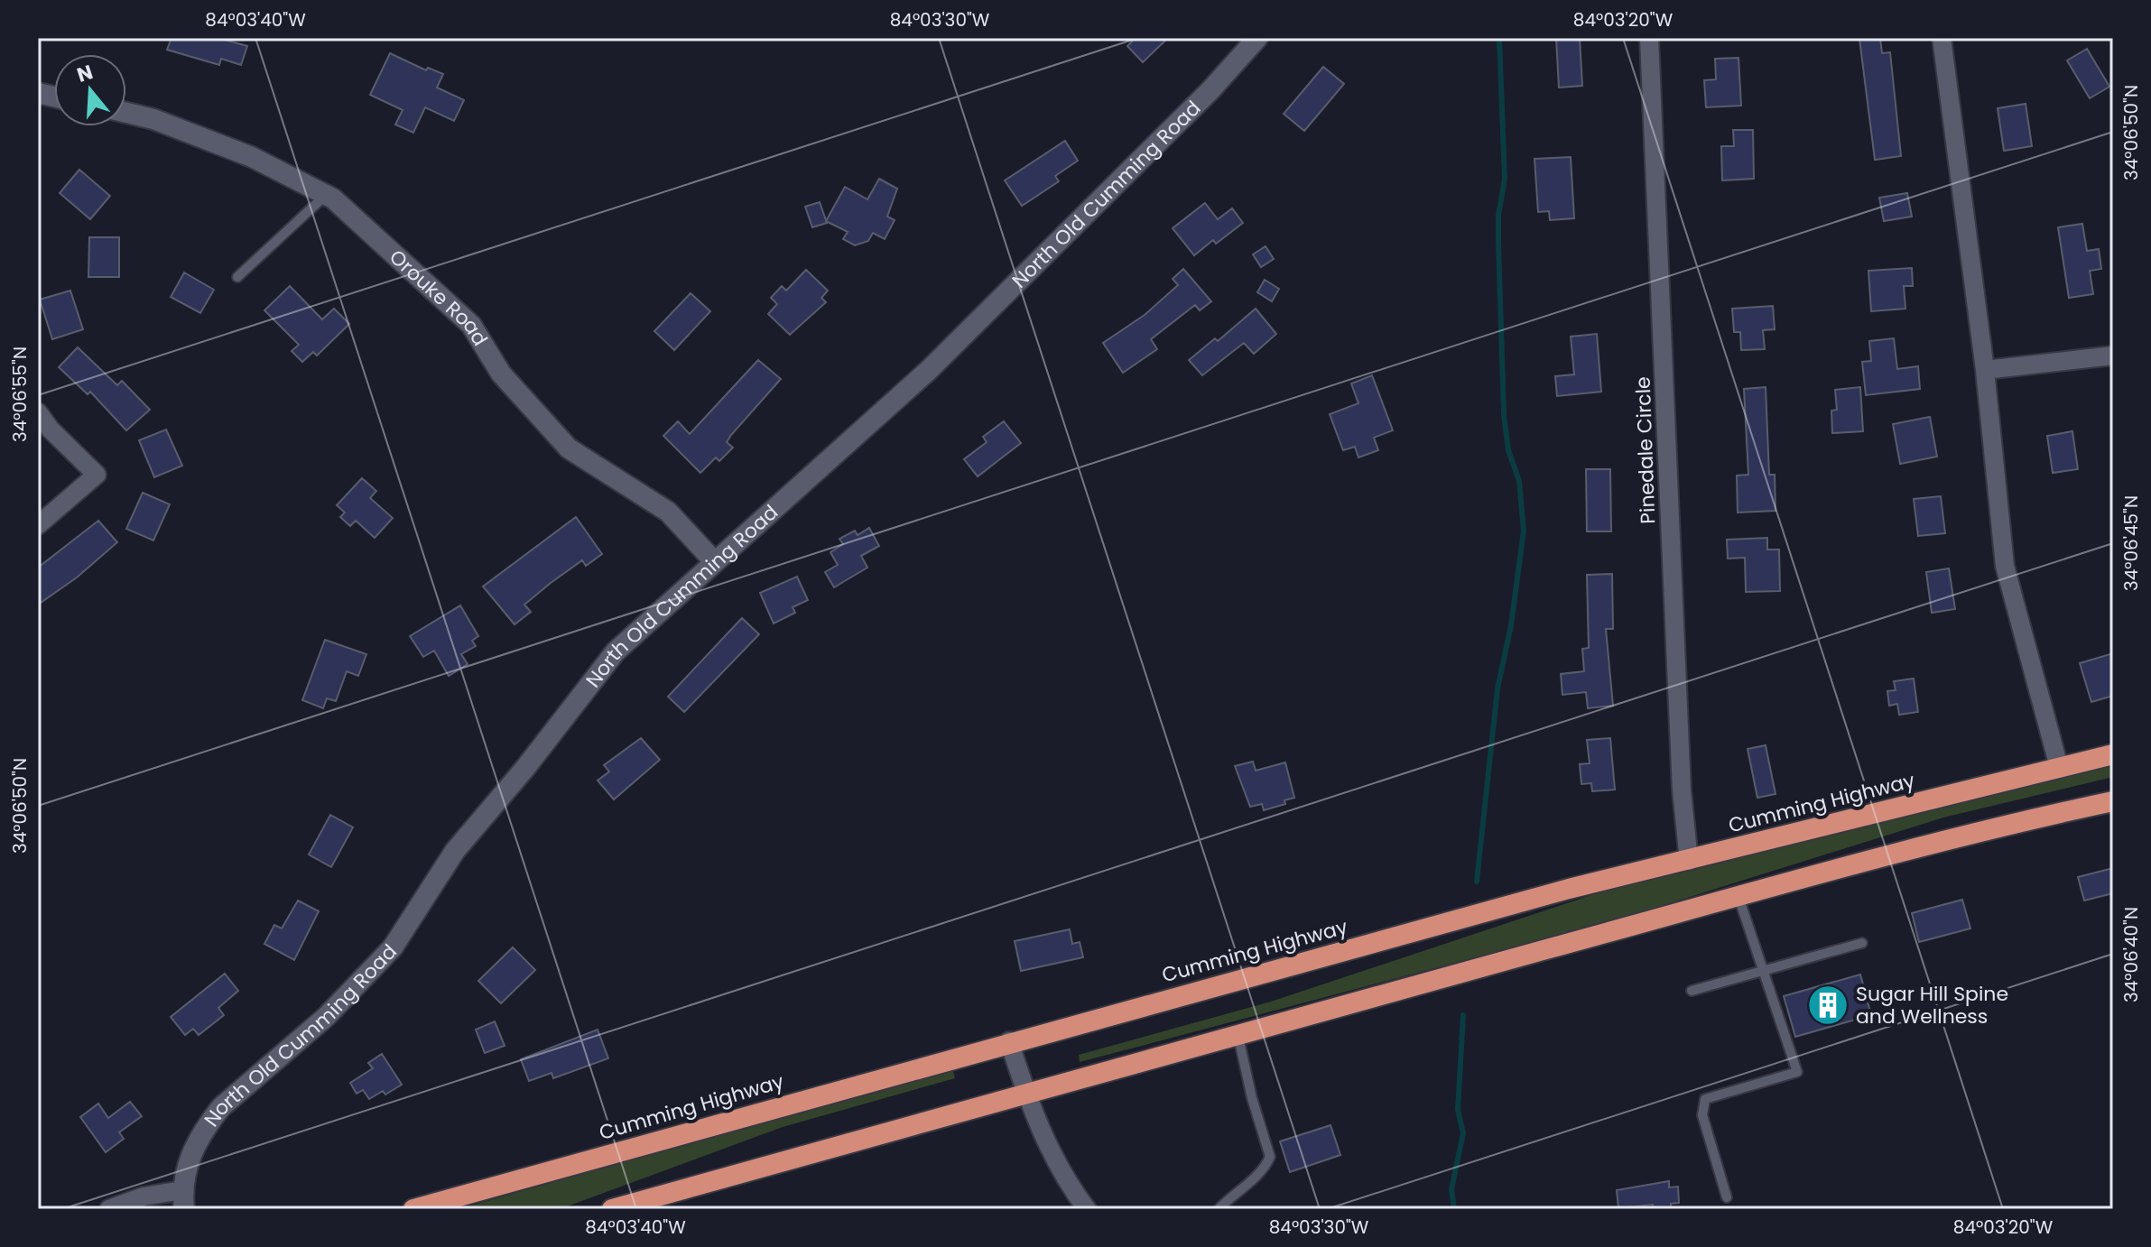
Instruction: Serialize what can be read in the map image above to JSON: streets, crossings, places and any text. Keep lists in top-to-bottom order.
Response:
{
  "streets": {
    "highway": ["Cumming Highway"],
    "street": ["North Old Cumming Road", "Orouke Road", "Pinedale Circle"]
  },
  "crossings": [
    ["North Old Cumming Road", "Orouke Road"],
    ["Pinedale Circle", "Cumming Highway"]
  ],
  "places": {
    "building": ["Sugar Hill Spine and Wellness"]
  },
  "north": "top",
  "coordinates": [
    "84°03'40\"W",
    "84°03'30\"W",
    "84°03'20\"W",
    "34°06'50\"N",
    "34°06'55\"N",
    "34°06'45\"N",
    "34°06'40\"N"
  ]
}
